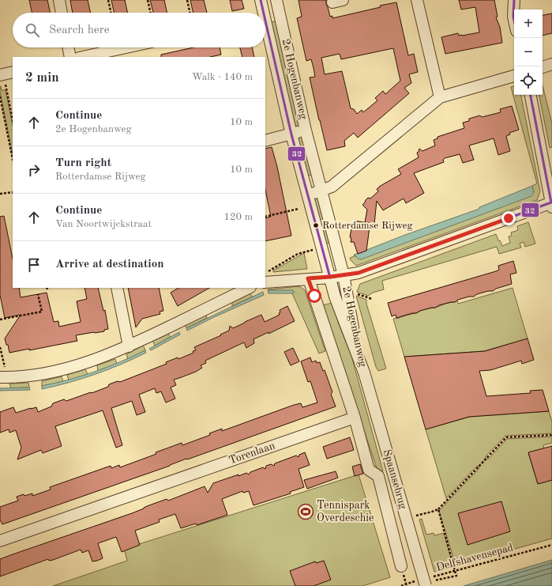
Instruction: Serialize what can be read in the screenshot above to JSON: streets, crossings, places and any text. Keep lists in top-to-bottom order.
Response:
{
  "streets": {
    "street": ["2e Hogenbanweg", "Torenlaan", "Spaansebrug"],
    "path": ["Delfshavensepad"]
  },
  "crossings": [
    ["2e Hogenbanweg", "Spaansebrug"]
  ],
  "places": {
    "other": ["Rotterdamse Rijweg"],
    "sports": ["Tennispark Overdeschie"]
  },
  "lines": ["transit line 32"],
  "page": {
    "map_buttons": ["+", "−"],
    "search": "Search here",
    "heading": ["2 min", "Walk · 140 m"],
    "list": [
      ["Continue", "2e Hogenbanweg", "10 m"],
      ["Turn right", "Rotterdamse Rijweg", "10 m"],
      ["Continue", "Van Noortwijckstraat", "120 m"],
      "Arrive at destination"
    ]
  }
}
